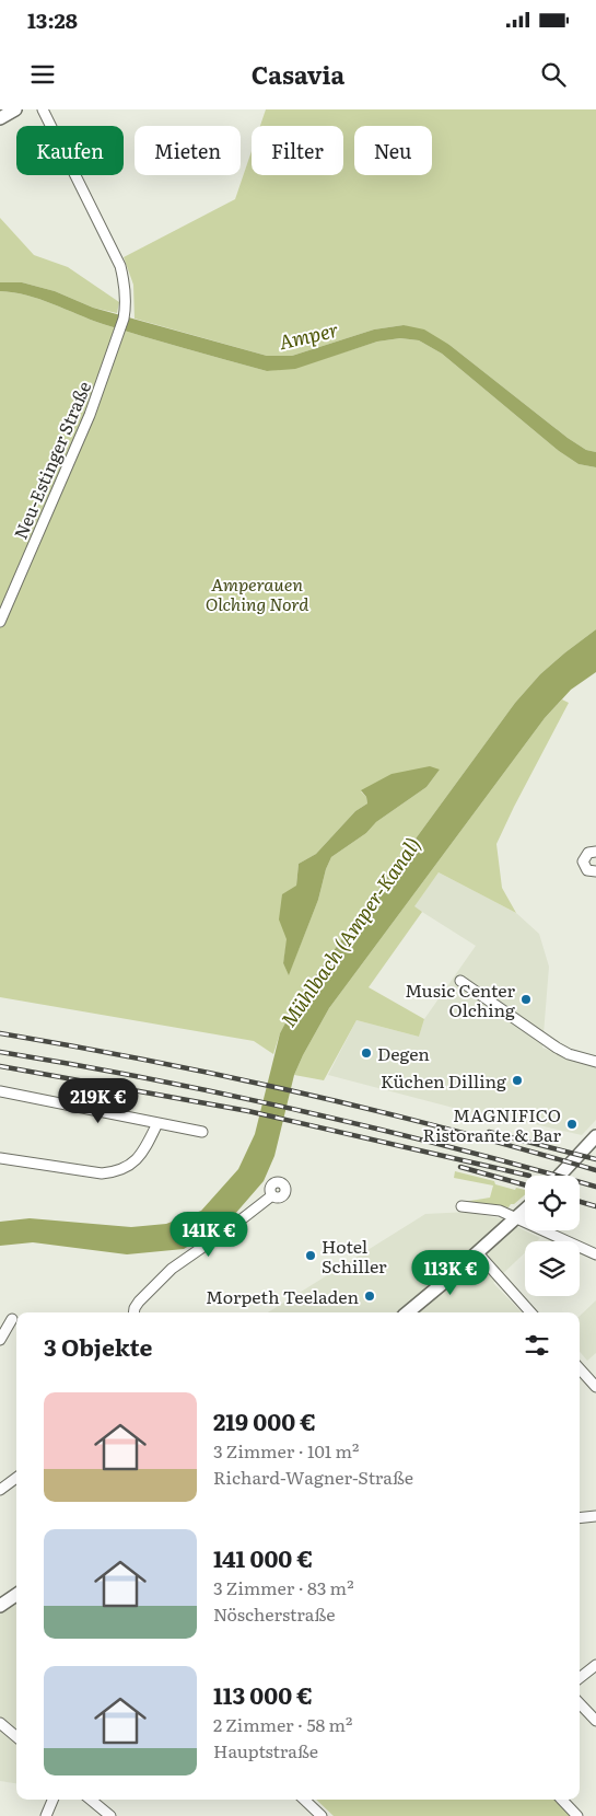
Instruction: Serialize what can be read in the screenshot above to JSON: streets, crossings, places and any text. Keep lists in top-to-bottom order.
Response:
{
  "streets": {
    "street": ["Neu-Estinger Straße"]
  },
  "water": ["Amper", "Mühlbach (Amper-Kanal)"],
  "parks": ["Amperauen Olching Nord"],
  "places": [
    "Music Center Olching",
    "Degen",
    "Küchen Dilling",
    "MAGNIFICO Ristorante & Bar",
    "Hotel Schiller",
    "Morpeth Teeladen"
  ],
  "page": {
    "status": "13:28",
    "header": "Casavia",
    "chip": [
      "Kaufen",
      "Mieten",
      "Filter",
      "Neu"
    ],
    "price": ["219K €", "141K €", "113K €"],
    "heading": "3 Objekte",
    "list": [
      {
        "name": "219 000 €",
        "note": "3 Zimmer · 101 m² · Richard-Wagner-Straße"
      },
      {
        "name": "141 000 €",
        "note": "3 Zimmer · 83 m² · Nöscherstraße"
      },
      {
        "name": "113 000 €",
        "note": "2 Zimmer · 58 m² · Hauptstraße"
      }
    ]
  }
}
